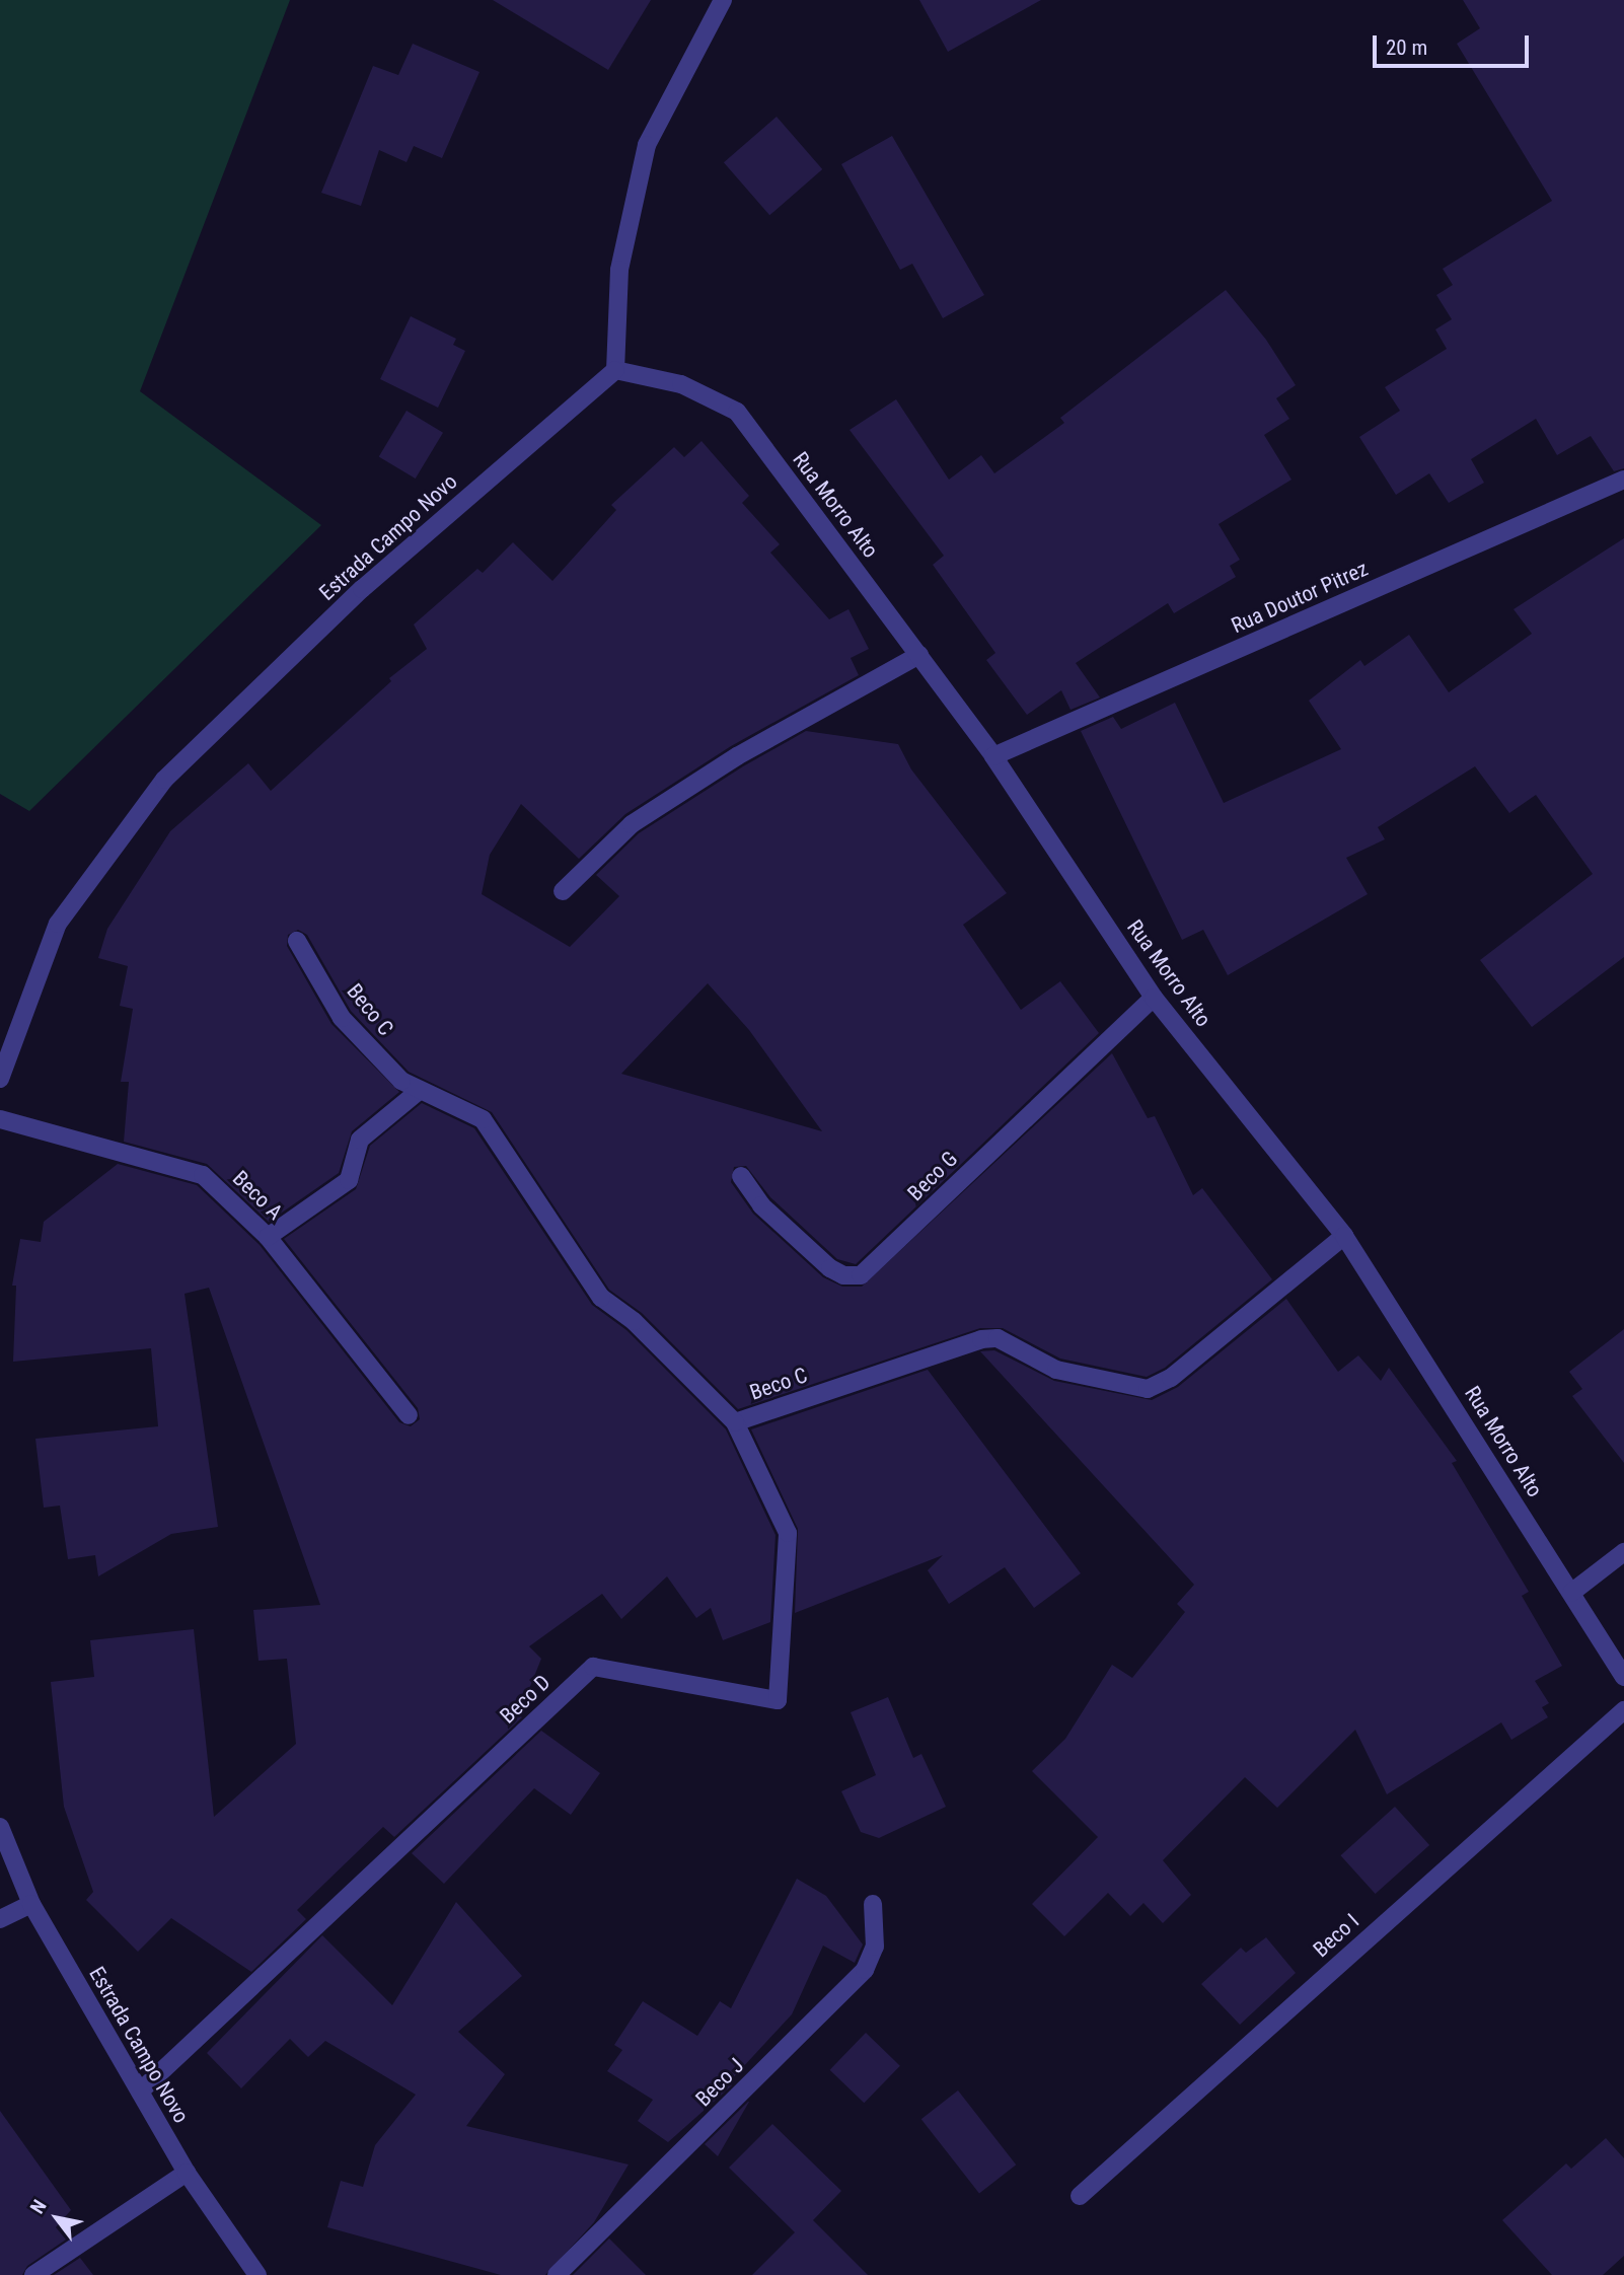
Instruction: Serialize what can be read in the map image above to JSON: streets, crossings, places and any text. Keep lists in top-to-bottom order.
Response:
{
  "streets": {
    "street": [
      "Rua Morro Alto",
      "Estrada Campo Novo",
      "Rua Doutor Pitrez",
      "Beco C",
      "Beco G",
      "Beco A",
      "Beco D",
      "Beco I",
      "Beco J"
    ]
  },
  "crossings": [
    ["Rua Morro Alto", "Estrada Campo Novo"],
    ["Rua Morro Alto", "Rua Doutor Pitrez"],
    ["Rua Morro Alto", "Beco C"],
    ["Rua Morro Alto", "Beco G"],
    ["Estrada Campo Novo", "Beco D"],
    ["Beco C", "Beco D"]
  ],
  "scale_bar": "20 m",
  "north": "top left"
}
